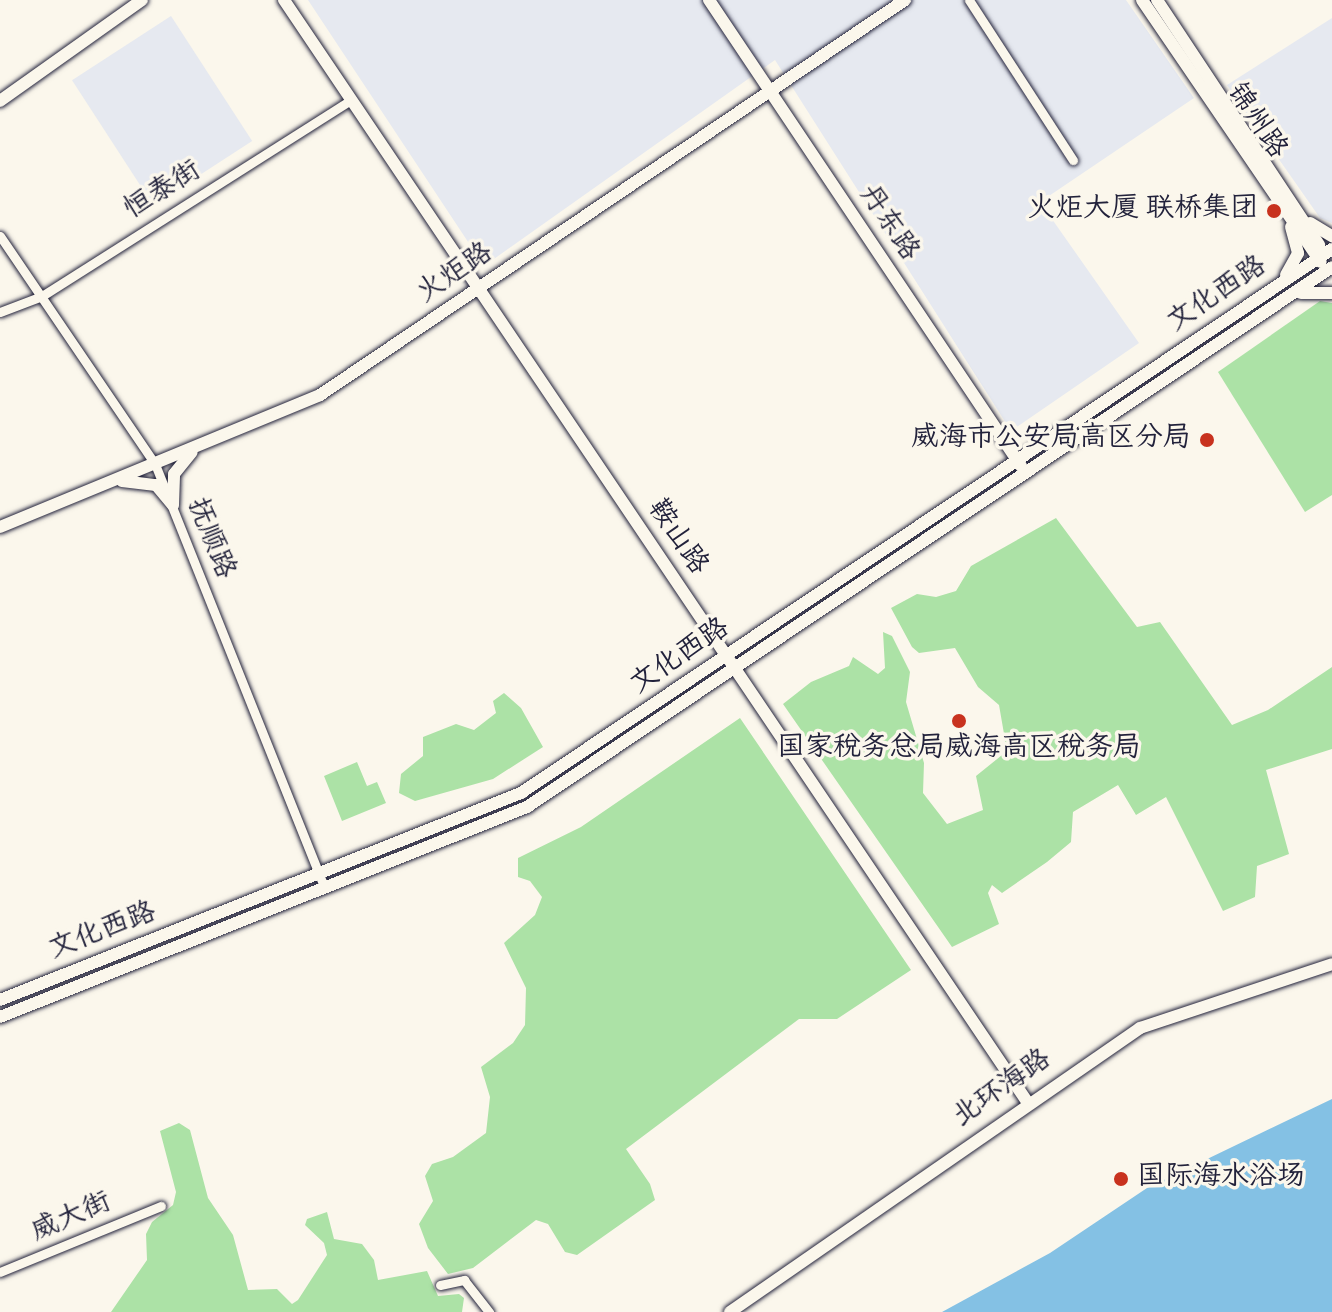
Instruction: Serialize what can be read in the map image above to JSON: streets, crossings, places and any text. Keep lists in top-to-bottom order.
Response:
{
  "streets": {
    "main road": [
      "锦州路",
      "丹东路",
      "火炬路",
      "文化西路",
      "鞍山路",
      "北环海路"
    ],
    "street": ["恒泰街", "抚顺路", "威大街"]
  },
  "crossings": [
    ["锦州路", "文化西路"],
    ["恒泰街", "鞍山路"],
    ["恒泰街", "抚顺路"],
    ["丹东路", "火炬路"],
    ["丹东路", "文化西路"],
    ["火炬路", "鞍山路"],
    ["火炬路", "抚顺路"],
    ["文化西路", "鞍山路"],
    ["文化西路", "抚顺路"],
    ["鞍山路", "北环海路"]
  ],
  "places": [
    "火炬大厦 联桥集团",
    "威海市公安局高区分局",
    "国家税务总局威海高区税务局",
    "国际海水浴场"
  ]
}
